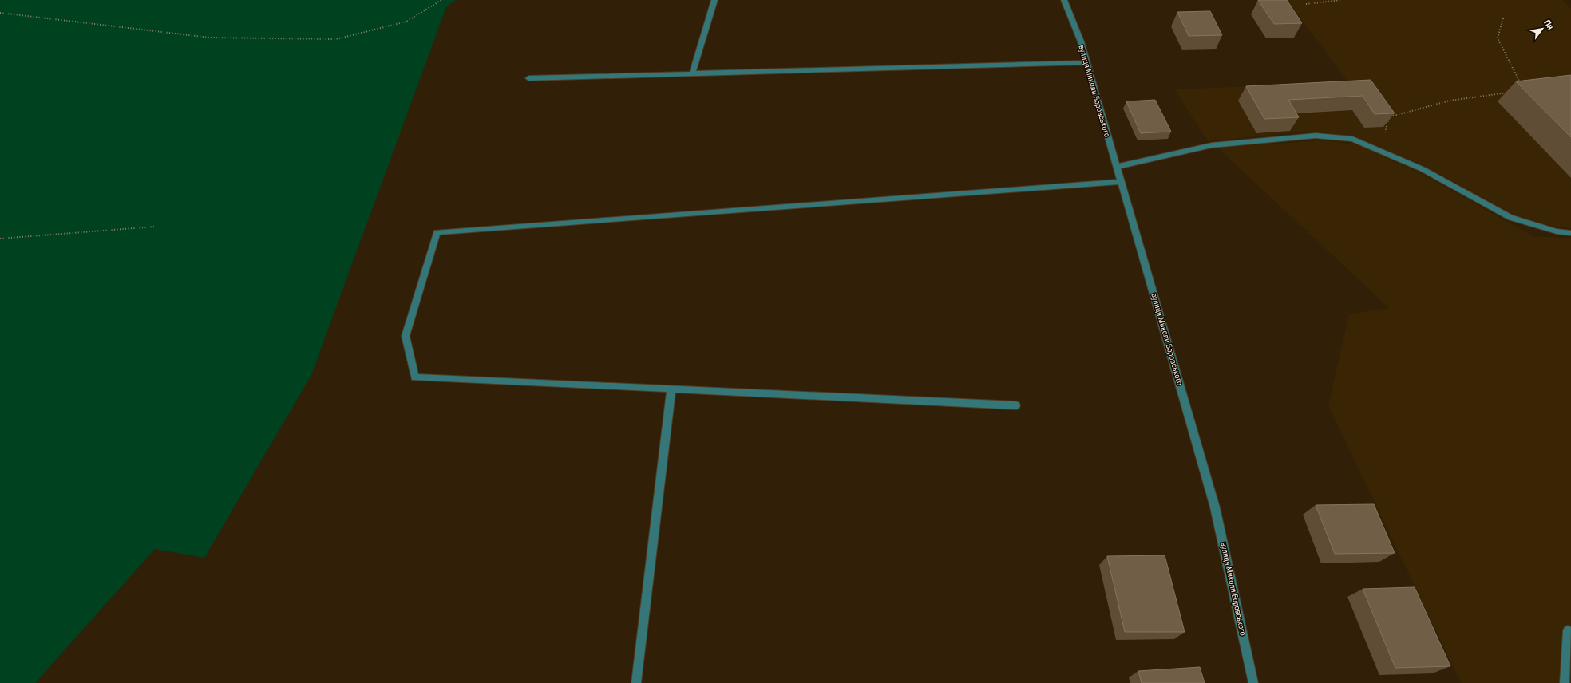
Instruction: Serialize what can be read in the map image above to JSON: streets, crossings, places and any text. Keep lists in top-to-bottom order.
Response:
{
  "streets": {
    "street": ["вулиця Миколи Боровського"]
  },
  "north": "top right"
}
